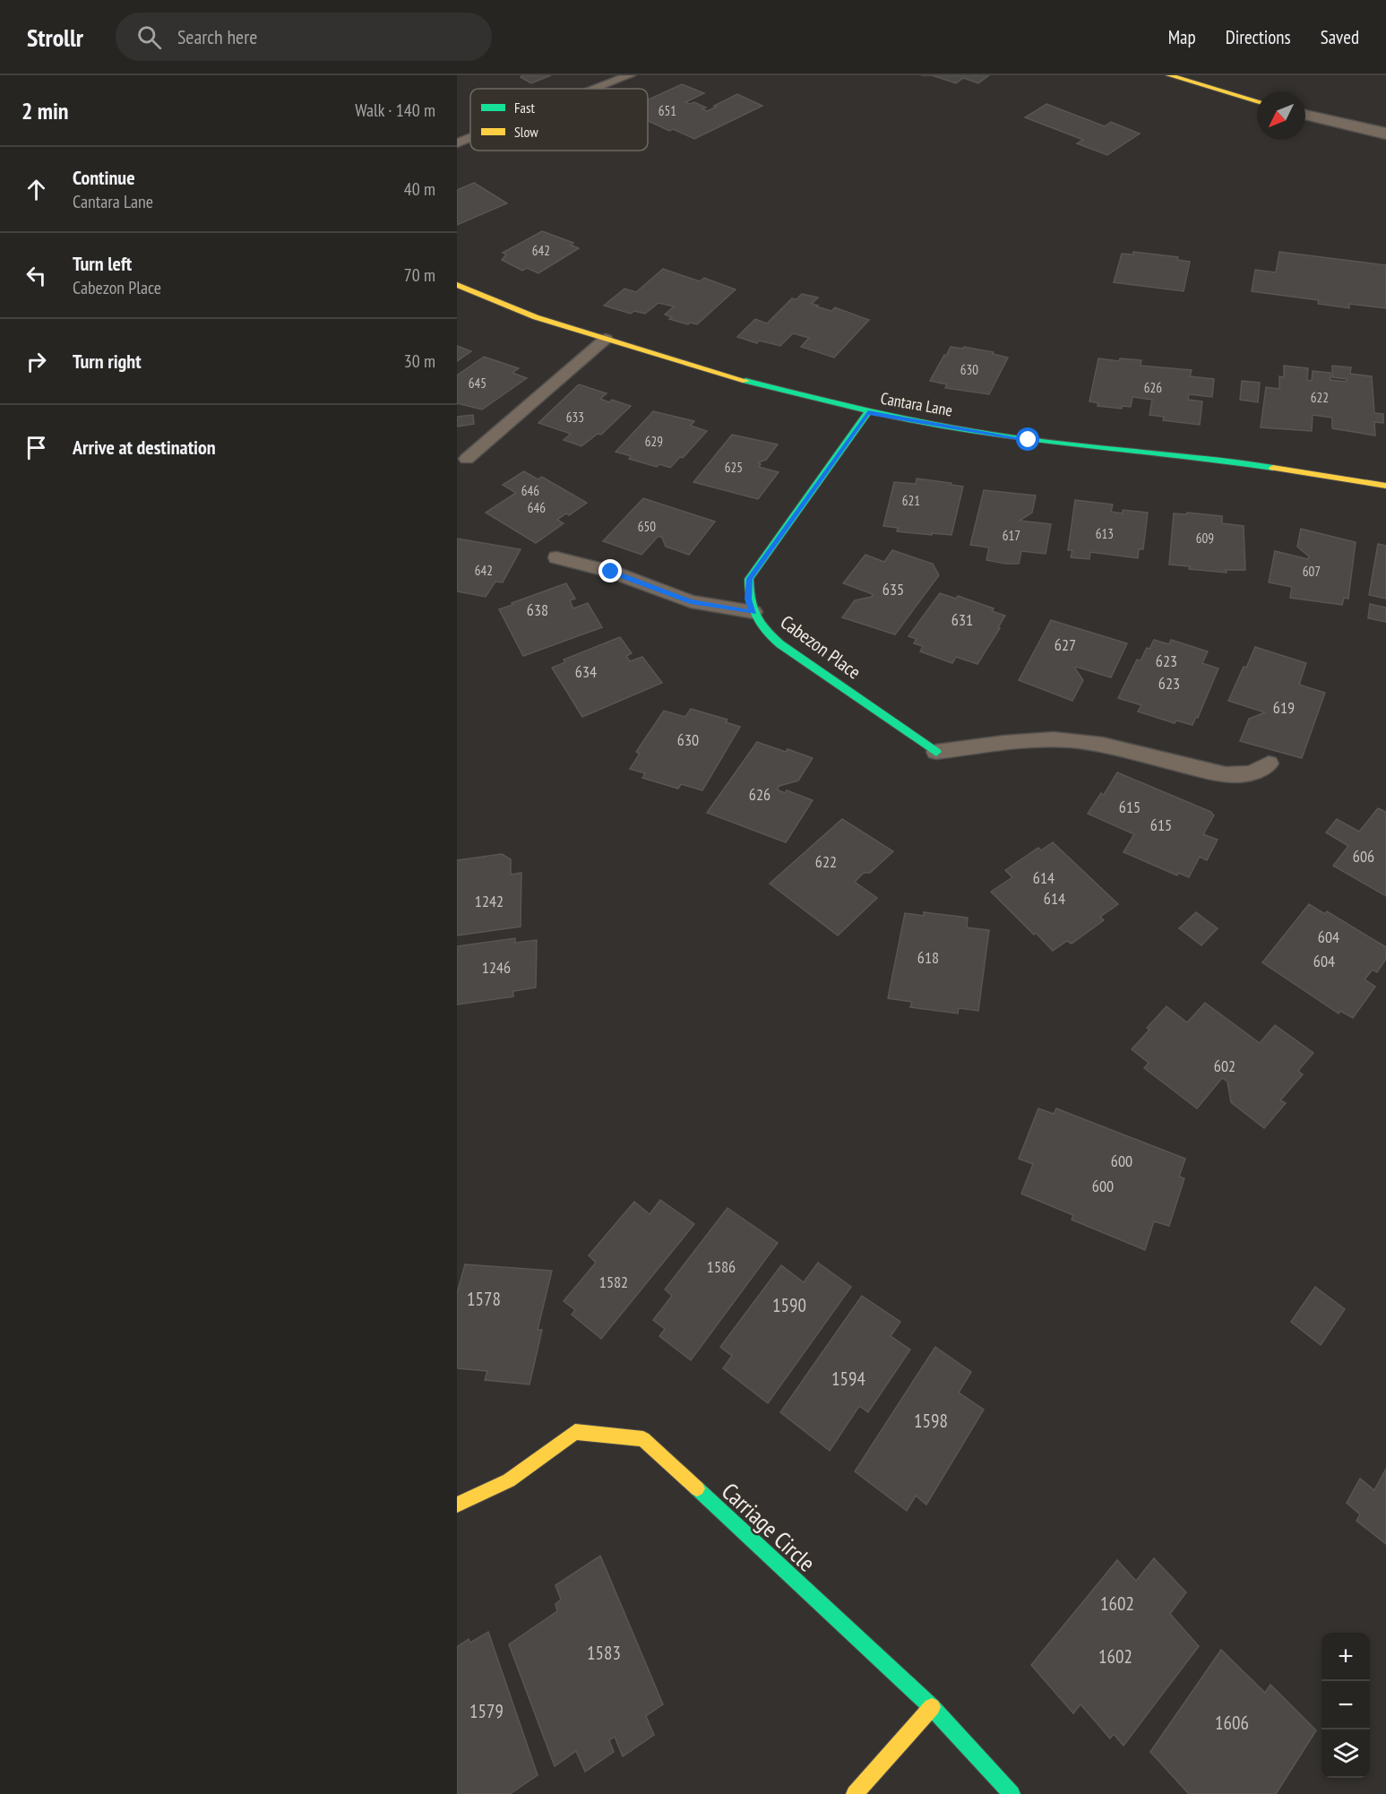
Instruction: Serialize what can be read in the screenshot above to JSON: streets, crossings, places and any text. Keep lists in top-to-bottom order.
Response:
{
  "streets": {
    "street": ["Cantara Lane", "Cabezon Place", "Carriage Circle"]
  },
  "crossings": [
    ["Cantara Lane", "Cabezon Place"]
  ],
  "house_numbers": [
    "651",
    "642",
    "630",
    "645",
    "626",
    "622",
    "633",
    "629",
    "625",
    "646",
    "621",
    "646",
    "650",
    "613",
    "617",
    "609",
    "642",
    "607",
    "635",
    "638",
    "631",
    "627",
    "623",
    "634",
    "623",
    "619",
    "630",
    "626",
    "615",
    "615",
    "606",
    "622",
    "614",
    "614",
    "1242",
    "604",
    "618",
    "604",
    "1246",
    "602",
    "600",
    "600",
    "1586",
    "1582",
    "1578",
    "1590",
    "1594",
    "1598",
    "1602",
    "1583",
    "1602",
    "1579",
    "1606"
  ],
  "legend": ["Fast", "Slow"],
  "north": "bottom left",
  "page": {
    "header": "Strollr",
    "search": "Search here",
    "nav": ["Map", "Directions", "Saved"],
    "heading": ["2 min", "Walk · 140 m"],
    "list": [
      ["Continue", "Cantara Lane", "40 m"],
      ["Turn left", "Cabezon Place", "70 m"],
      ["Turn right", "30 m"],
      "Arrive at destination"
    ],
    "map_buttons": ["+", "−"]
  }
}
